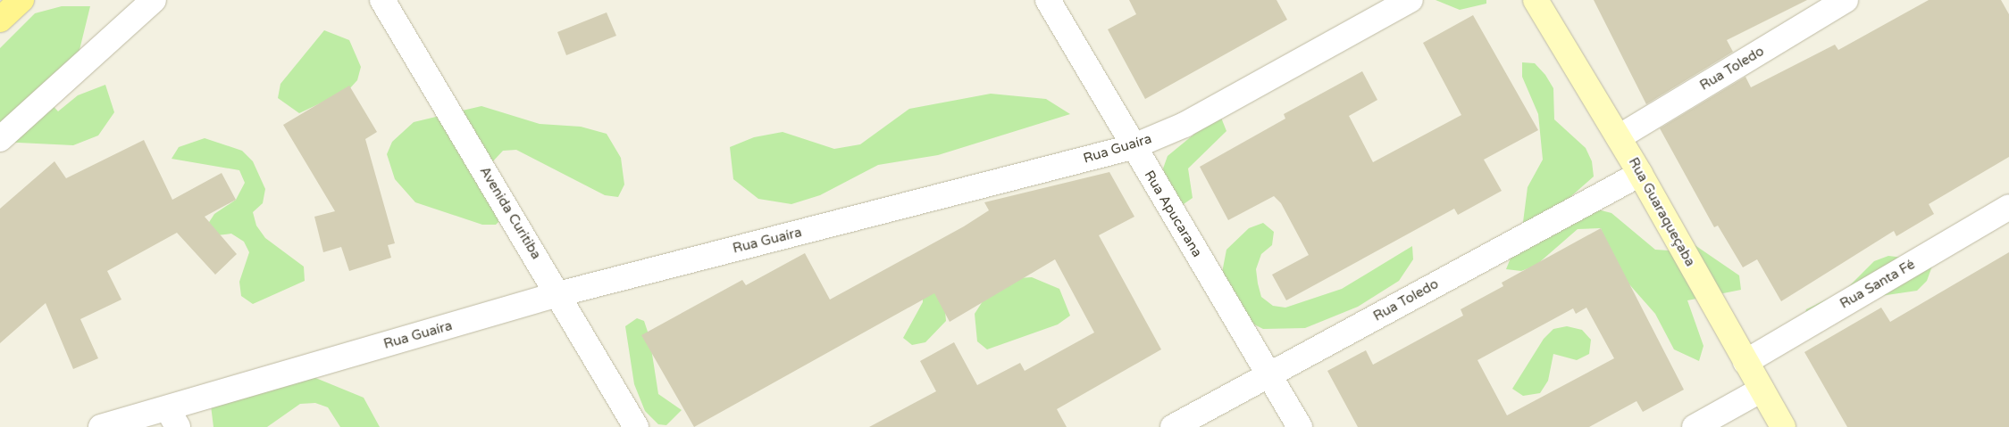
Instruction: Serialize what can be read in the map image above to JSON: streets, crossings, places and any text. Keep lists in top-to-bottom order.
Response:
{
  "streets": {
    "main road": ["Rua Guaraqueçaba"],
    "street": [
      "Rua Toledo",
      "Rua Guaíra",
      "Avenida Curitiba",
      "Rua Apucarana",
      "Rua Santa Fé"
    ]
  },
  "crossings": [
    ["Rua Toledo", "Rua Guaraqueçaba"],
    ["Rua Toledo", "Rua Apucarana"],
    ["Rua Guaíra", "Avenida Curitiba"],
    ["Rua Guaíra", "Rua Apucarana"],
    ["Rua Guaraqueçaba", "Rua Santa Fé"]
  ]
}
